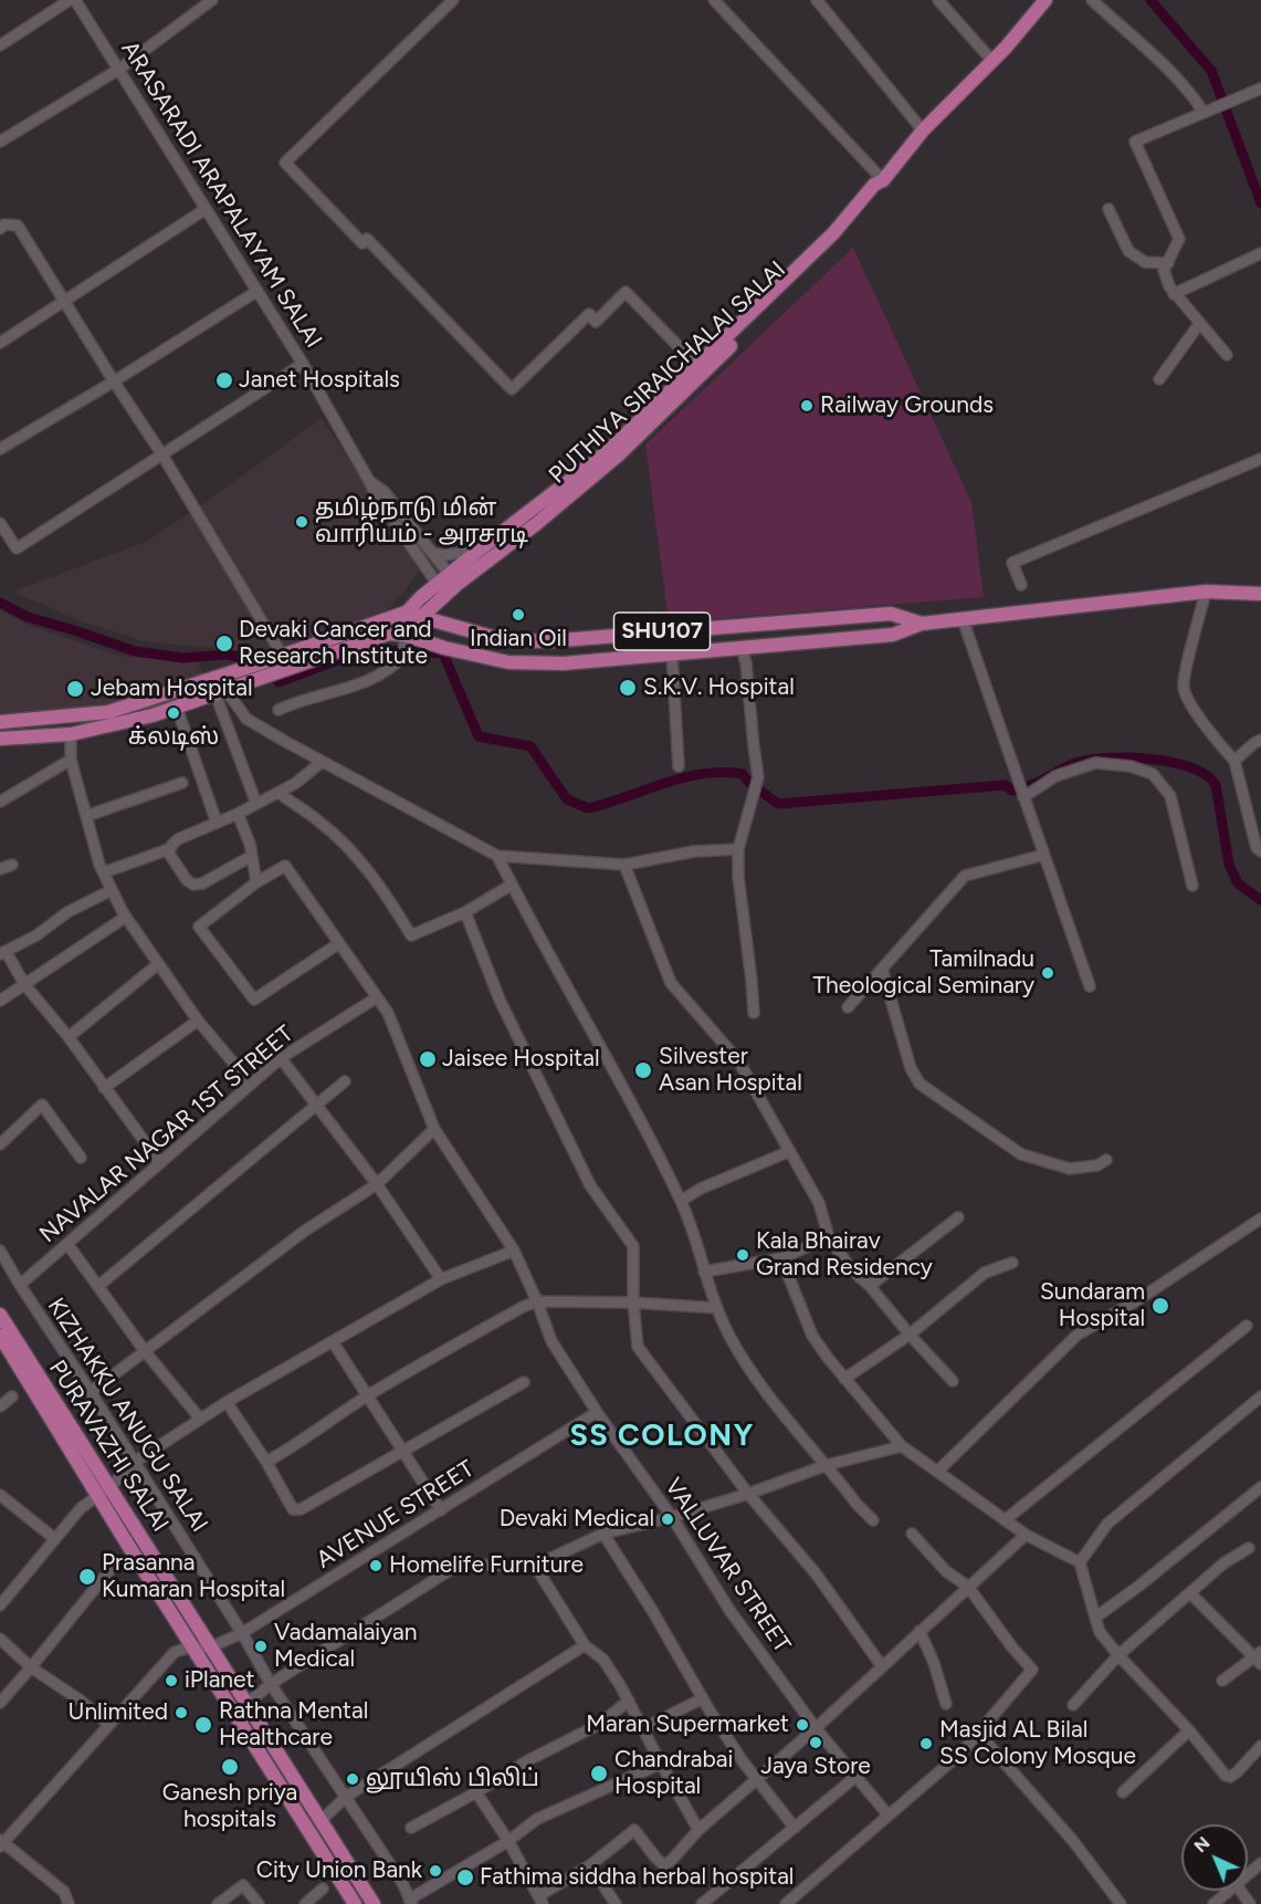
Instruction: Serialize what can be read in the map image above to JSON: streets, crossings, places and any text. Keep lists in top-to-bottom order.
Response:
{
  "streets": {
    "main road": ["PUTHIYA SIRAICHALAI SALAI", "SHU107", "PURAVAZHI SALAI"],
    "street": [
      "ARASARADI ARAPALAYAM SALAI",
      "NAVALAR NAGAR 1ST STREET",
      "KIZHAKKU ANUGU SALAI",
      "AVENUE STREET",
      "VALLUVAR STREET"
    ]
  },
  "crossings": [
    ["ARASARADI ARAPALAYAM SALAI", "PUTHIYA SIRAICHALAI SALAI"],
    ["NAVALAR NAGAR 1ST STREET", "KIZHAKKU ANUGU SALAI"],
    ["NAVALAR NAGAR 1ST STREET", "VALLUVAR STREET"],
    ["KIZHAKKU ANUGU SALAI", "AVENUE STREET"],
    ["PURAVAZHI SALAI", "AVENUE STREET"],
    ["AVENUE STREET", "VALLUVAR STREET"]
  ],
  "districts": ["SS COLONY"],
  "places": [
    "Janet Hospitals",
    "Railway Grounds",
    "தமிழ்நாடு மின் வாரியம் - அரசரடி",
    "Indian Oil",
    "Devaki Cancer and Research Institute",
    "S.K.V. Hospital",
    "Jebam Hospital",
    "க்லடிஸ்",
    "Tamilnadu Theological Seminary",
    "Jaisee Hospital",
    "Silvester Asan Hospital",
    "Kala Bhairav Grand Residency",
    "Sundaram Hospital",
    "Devaki Medical",
    "Homelife Furniture",
    "Prasanna Kumaran Hospital",
    "Vadamalaiyan Medical",
    "iPlanet",
    "Unlimited",
    "Rathna Mental Healthcare",
    "Maran Supermarket",
    "Jaya Store",
    "Masjid AL Bilal SS Colony Mosque",
    "Ganesh priya hospitals",
    "Chandrabai Hospital",
    "லூயிஸ் பிலிப்",
    "City Union Bank",
    "Fathima siddha herbal hospital"
  ],
  "north": "top left"
}
